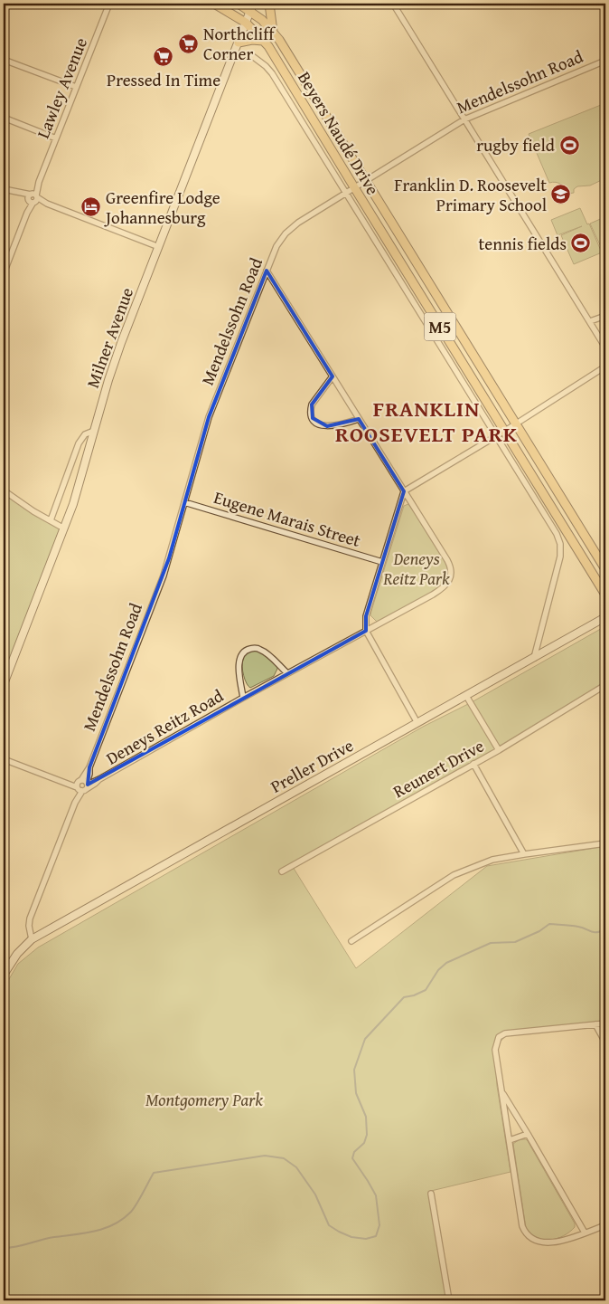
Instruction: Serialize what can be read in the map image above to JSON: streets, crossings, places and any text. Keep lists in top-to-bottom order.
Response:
{
  "streets": {
    "main road": [
      "Beyers Naudé Drive",
      "M5",
      "Milner Avenue",
      "Preller Drive"
    ],
    "street": [
      "Mendelssohn Road",
      "Lawley Avenue",
      "Eugene Marais Street",
      "Deneys Reitz Road",
      "Reunert Drive"
    ]
  },
  "crossings": [
    ["Mendelssohn Road", "Beyers Naudé Drive"],
    ["Mendelssohn Road", "Eugene Marais Street"],
    ["Mendelssohn Road", "Deneys Reitz Road"],
    ["Mendelssohn Road", "Preller Drive"],
    ["Beyers Naudé Drive", "Milner Avenue"],
    ["Beyers Naudé Drive", "Preller Drive"]
  ],
  "districts": ["FRANKLIN ROOSEVELT PARK"],
  "parks": ["Deneys Reitz Park", "Montgomery Park"],
  "places": {
    "supermarket": ["Northcliff Corner", "Pressed In Time"],
    "sports": ["rugby field", "tennis fields"],
    "school or university": ["Franklin D. Roosevelt Primary School"],
    "hotel": ["Greenfire Lodge Johannesburg"]
  }
}
